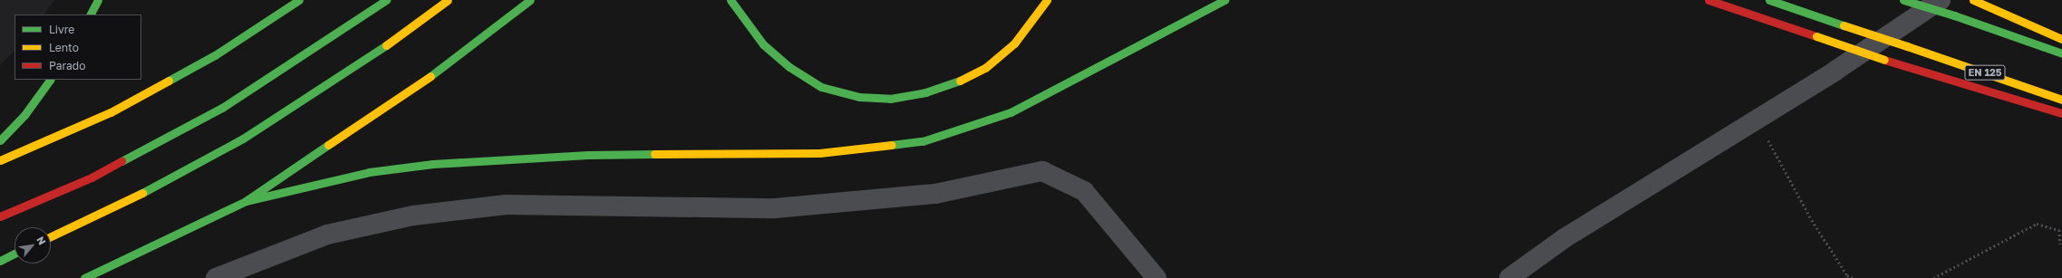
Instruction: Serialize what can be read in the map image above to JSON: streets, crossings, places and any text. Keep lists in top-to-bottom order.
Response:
{
  "streets": {
    "main road": ["EN 125"]
  },
  "legend": ["Livre", "Lento", "Parado"],
  "north": "top right"
}
